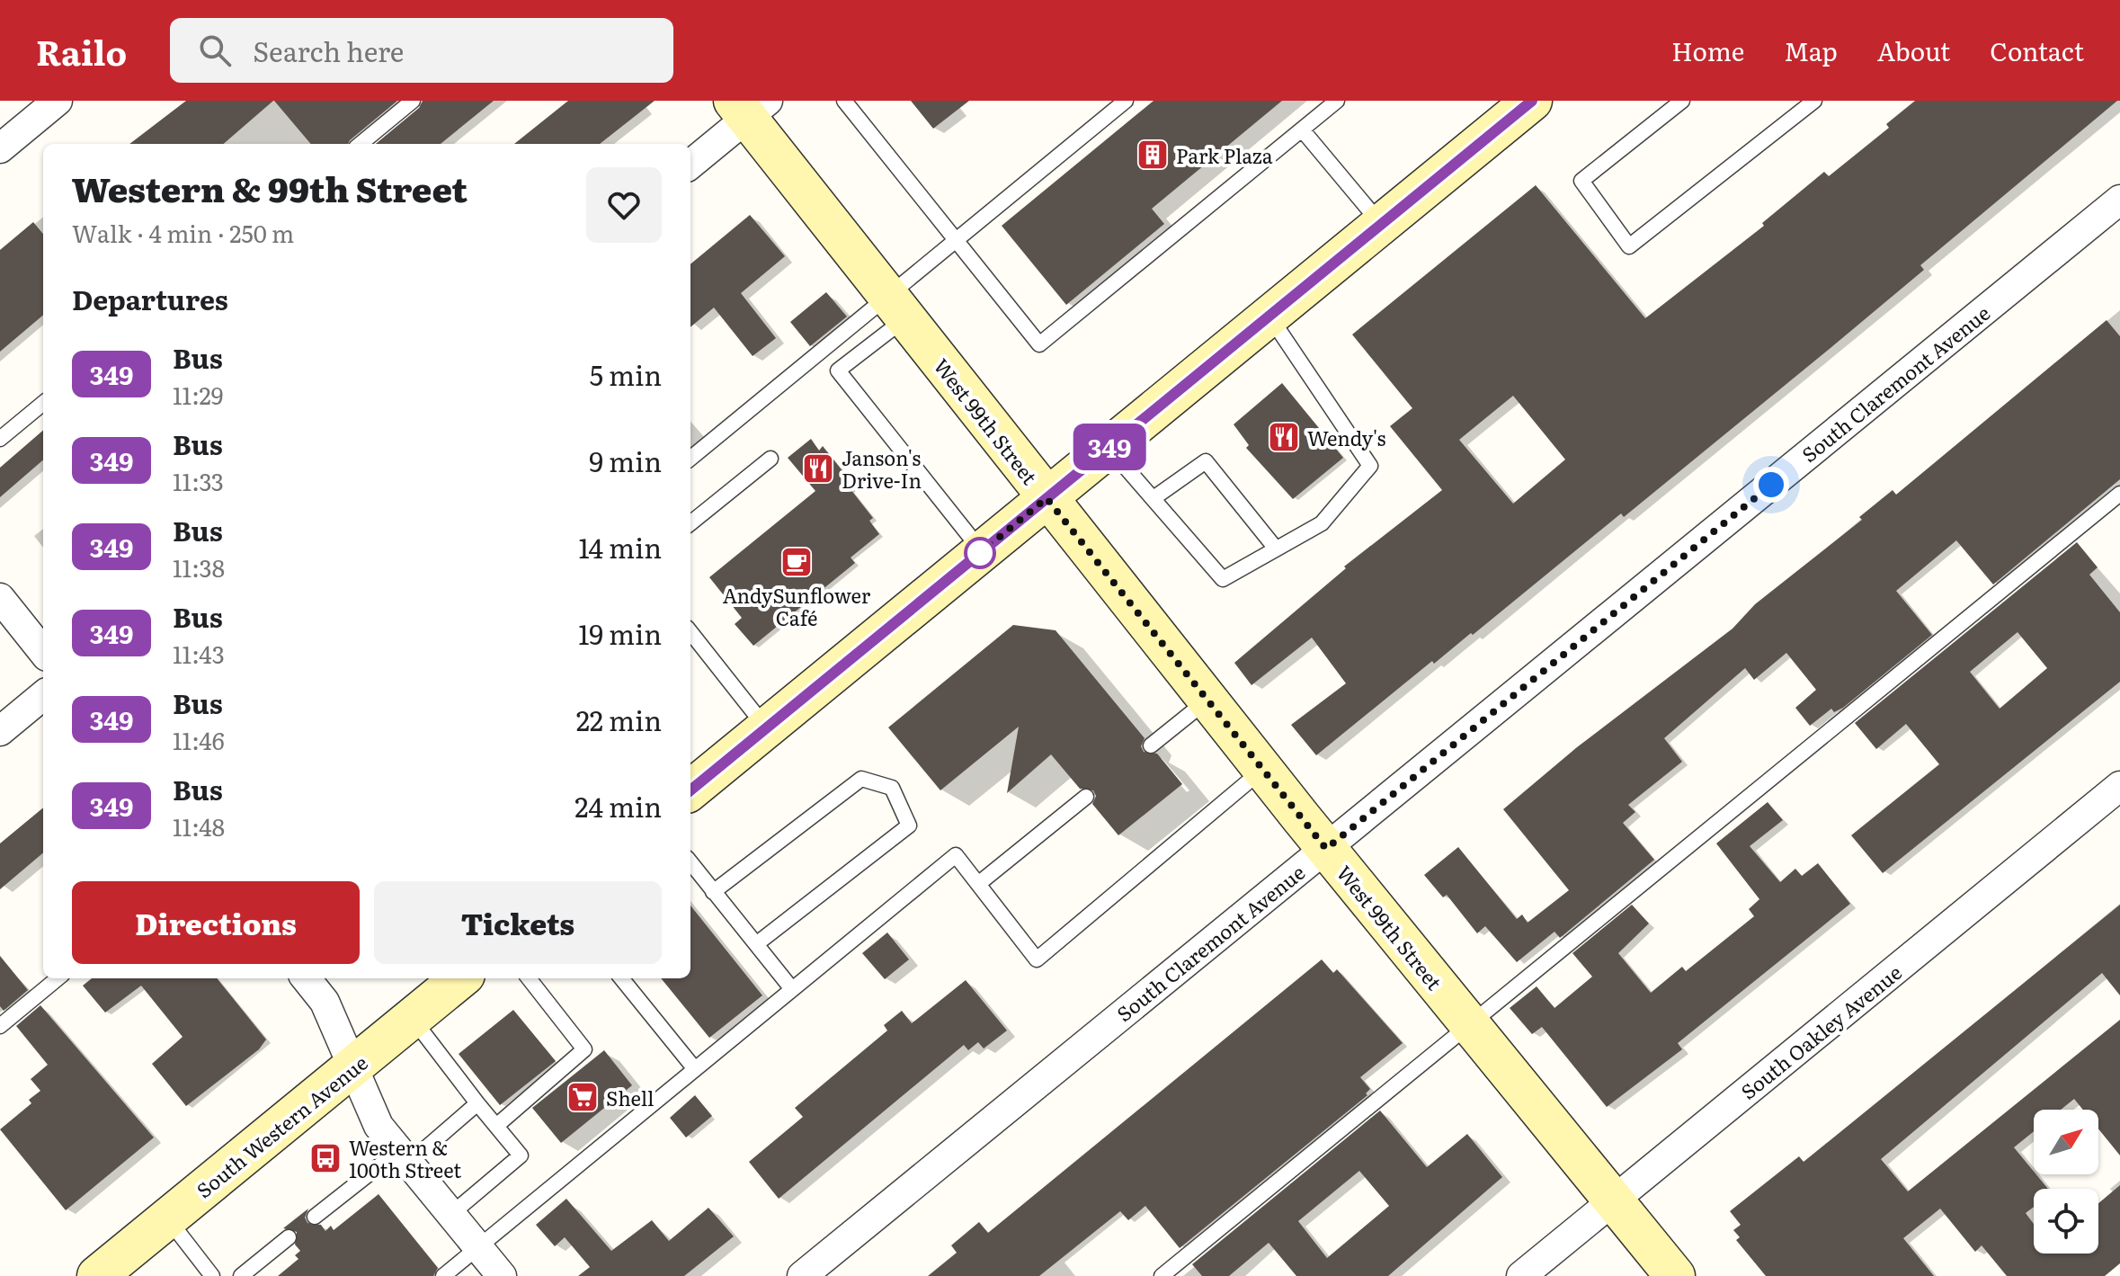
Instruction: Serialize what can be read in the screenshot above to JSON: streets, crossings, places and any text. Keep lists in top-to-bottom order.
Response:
{
  "streets": {
    "main road": ["West 99th Street", "South Western Avenue"],
    "street": ["South Claremont Avenue", "South Oakley Avenue"]
  },
  "crossings": [
    ["South Claremont Avenue", "West 99th Street"],
    ["West 99th Street", "South Oakley Avenue"]
  ],
  "places": {
    "building": ["Park Plaza"],
    "restaurant": ["Wendy's", "Janson's Drive-In"],
    "cafe": ["AndySunflower Café"],
    "supermarket": ["Shell"],
    "bus stop": ["Western & 100th Street"]
  },
  "lines": ["bus line 349"],
  "north": "top right",
  "page": {
    "header": "Railo",
    "search": "Search here",
    "nav": [
      "Home",
      "Map",
      "About",
      "Contact"
    ],
    "on_map": "349",
    "heading": [
      ["Western & 99th Street", "Walk · 4 min · 250 m"],
      "Departures"
    ],
    "list": [
      {
        "mark": "349",
        "name": "Bus",
        "note": "11:29",
        "value": "5 min"
      },
      {
        "mark": "349",
        "name": "Bus",
        "note": "11:33",
        "value": "9 min"
      },
      {
        "mark": "349",
        "name": "Bus",
        "note": "11:38",
        "value": "14 min"
      },
      {
        "mark": "349",
        "name": "Bus",
        "note": "11:43",
        "value": "19 min"
      },
      {
        "mark": "349",
        "name": "Bus",
        "note": "11:46",
        "value": "22 min"
      },
      {
        "mark": "349",
        "name": "Bus",
        "note": "11:48",
        "value": "24 min"
      }
    ],
    "buttons": ["Directions", "Tickets"]
  }
}
